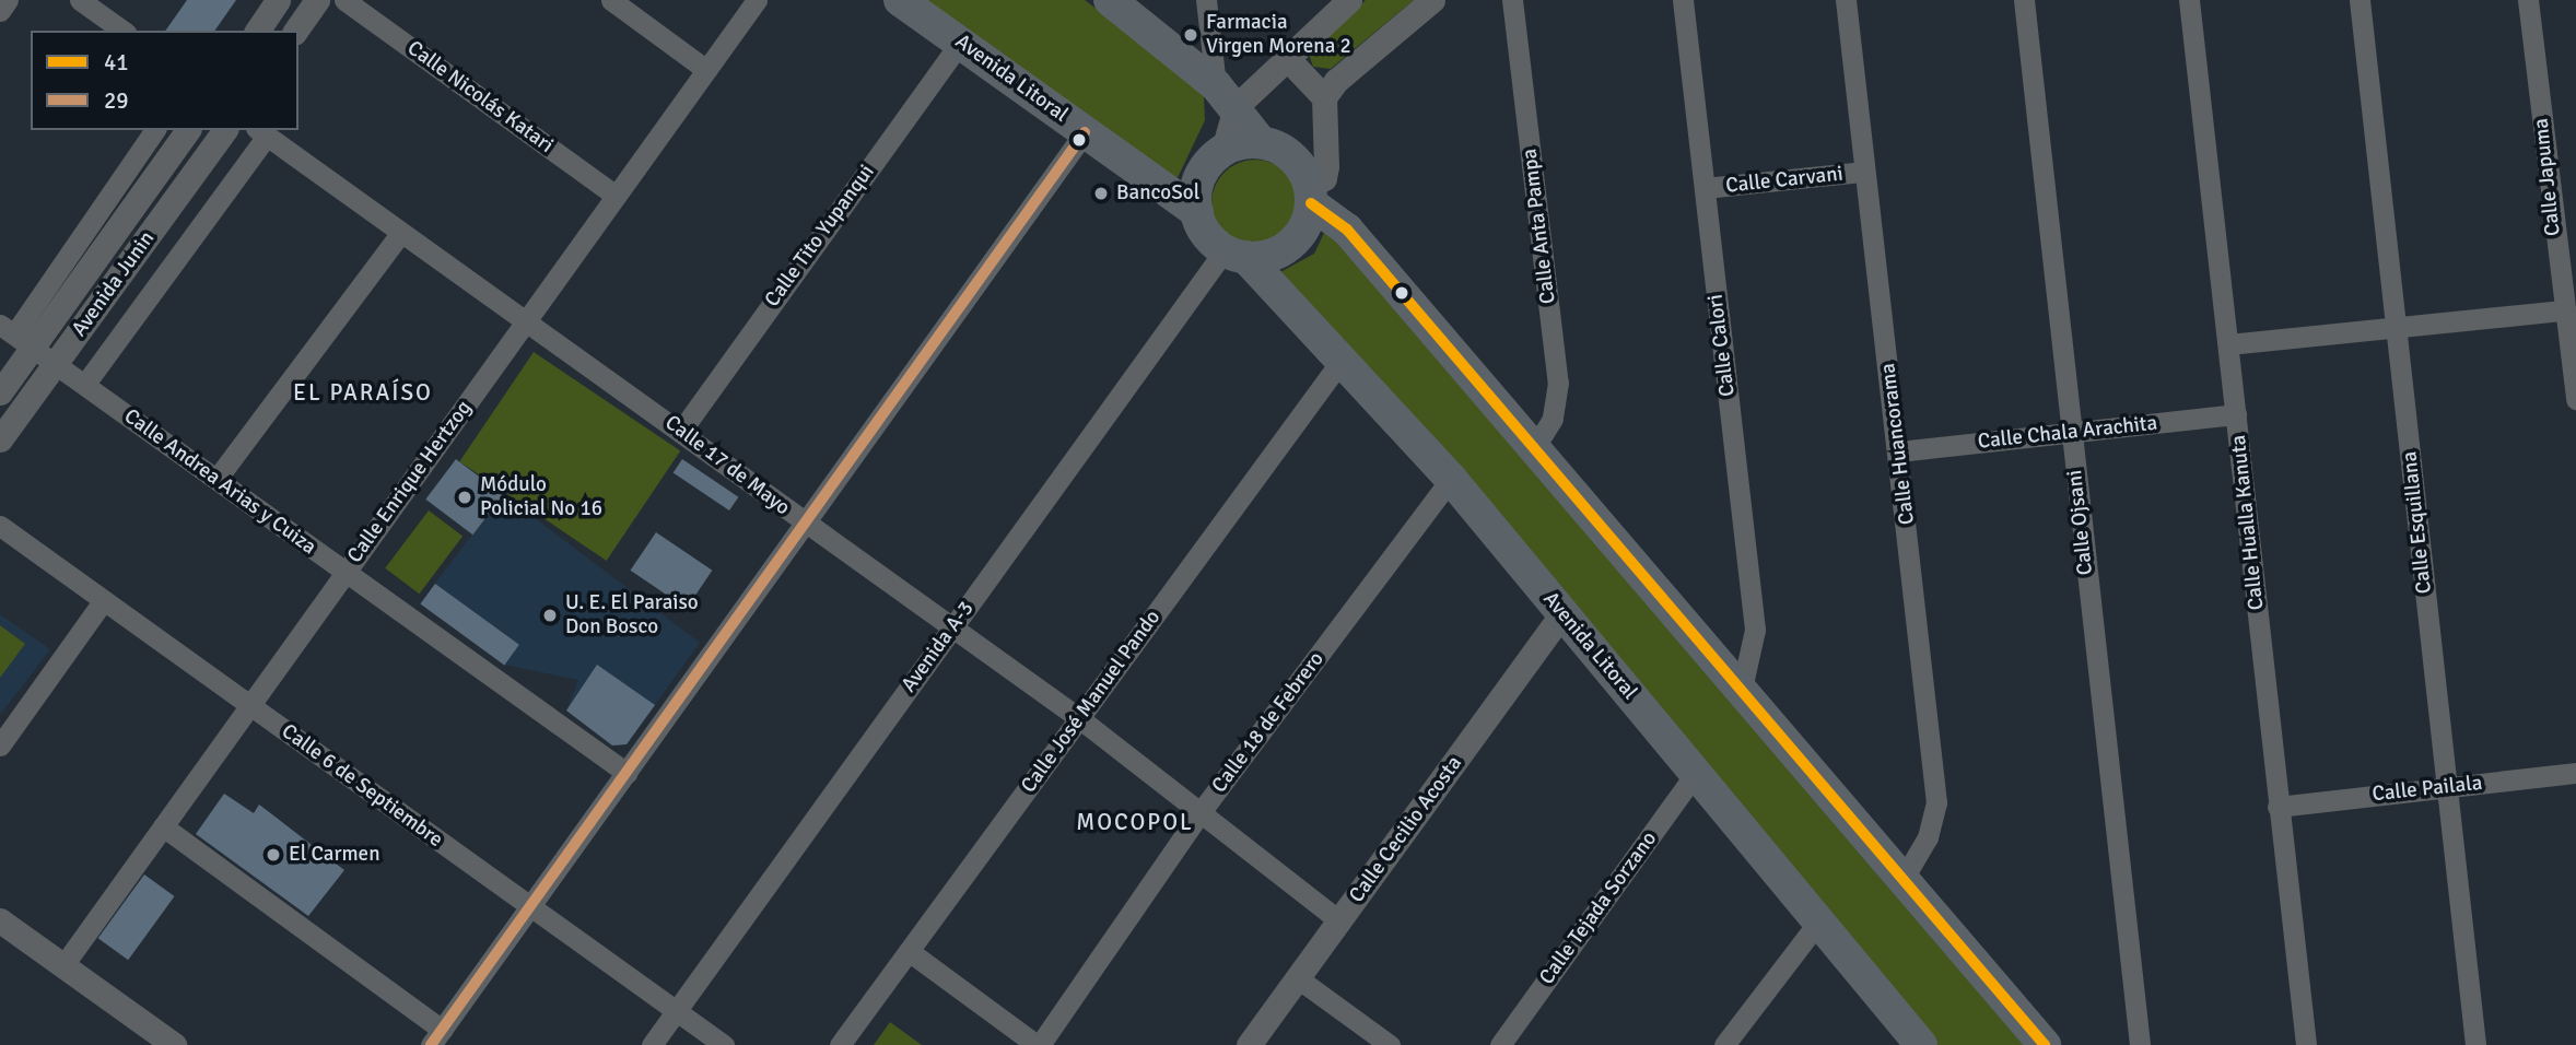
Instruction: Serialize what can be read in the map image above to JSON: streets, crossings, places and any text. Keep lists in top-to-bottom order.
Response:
{
  "streets": {
    "main road": ["Avenida Litoral"],
    "street": [
      "Calle Nicolás Katari",
      "Calle Japuma",
      "Calle Carvani",
      "Calle Anta Pampa",
      "Calle Tito Yupanqui",
      "Avenida Junin",
      "Calle Calori",
      "Calle Chala Arachita",
      "Calle Huancorama",
      "Calle 17 de Mayo",
      "Calle Andrea Arias y Cuiza",
      "Calle Enrique Hertzog",
      "Calle Ojsani",
      "Calle Hualla Kanuta",
      "Calle Esquillana",
      "Avenida A-3",
      "Calle José Manuel Pando",
      "Calle 18 de Febrero",
      "Calle 6 de Septiembre",
      "Calle Pailala",
      "Calle Cecilio Acosta",
      "Calle Tejada Sorzano"
    ]
  },
  "crossings": [
    ["Avenida Litoral", "Calle Tito Yupanqui"],
    ["Avenida Litoral", "Avenida A-3"],
    ["Avenida Litoral", "Calle José Manuel Pando"],
    ["Avenida Litoral", "Calle 18 de Febrero"],
    ["Avenida Litoral", "Calle Cecilio Acosta"],
    ["Avenida Litoral", "Calle Tejada Sorzano"],
    ["Calle Nicolás Katari", "Calle Enrique Hertzog"],
    ["Calle Carvani", "Calle Calori"],
    ["Calle Carvani", "Calle Huancorama"],
    ["Calle Tito Yupanqui", "Calle 17 de Mayo"],
    ["Avenida Junin", "Calle Andrea Arias y Cuiza"],
    ["Calle Chala Arachita", "Calle Huancorama"],
    ["Calle Chala Arachita", "Calle Ojsani"],
    ["Calle Chala Arachita", "Calle Hualla Kanuta"],
    ["Calle 17 de Mayo", "Calle Enrique Hertzog"],
    ["Calle 17 de Mayo", "Avenida A-3"],
    ["Calle 17 de Mayo", "Calle José Manuel Pando"],
    ["Calle 17 de Mayo", "Calle 18 de Febrero"],
    ["Calle 17 de Mayo", "Calle Cecilio Acosta"],
    ["Calle Andrea Arias y Cuiza", "Calle Enrique Hertzog"],
    ["Calle Enrique Hertzog", "Calle 6 de Septiembre"],
    ["Calle Hualla Kanuta", "Calle Pailala"],
    ["Calle Esquillana", "Calle Pailala"],
    ["Avenida A-3", "Calle 6 de Septiembre"]
  ],
  "districts": ["EL PARAÍSO", "MOCOPOL"],
  "places": [
    "Farmacia Virgen Morena 2",
    "BancoSol",
    "Módulo Policial No 16",
    "U. E. El Paraiso Don Bosco",
    "El Carmen"
  ],
  "lines": ["transit line 29", "transit line 41"],
  "legend": ["41", "29"]
}
